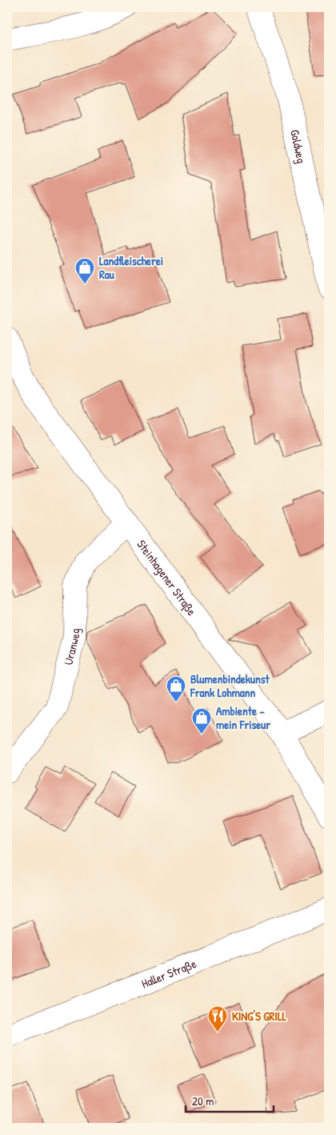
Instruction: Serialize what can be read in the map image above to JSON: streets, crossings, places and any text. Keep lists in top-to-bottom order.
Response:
{
  "streets": {
    "street": [
      "Goldweg",
      "Steinhagener Straße",
      "Uranweg",
      "Haller Straße"
    ]
  },
  "crossings": [
    ["Steinhagener Straße", "Uranweg"]
  ],
  "places": {
    "shop": ["Landfleischerei Rau", "Blumenbindekunst Frank Lohmann", "Ambiente - mein Friseur"],
    "restaurant": ["KING'S GRILL"]
  },
  "scale_bar": "20 m"
}
